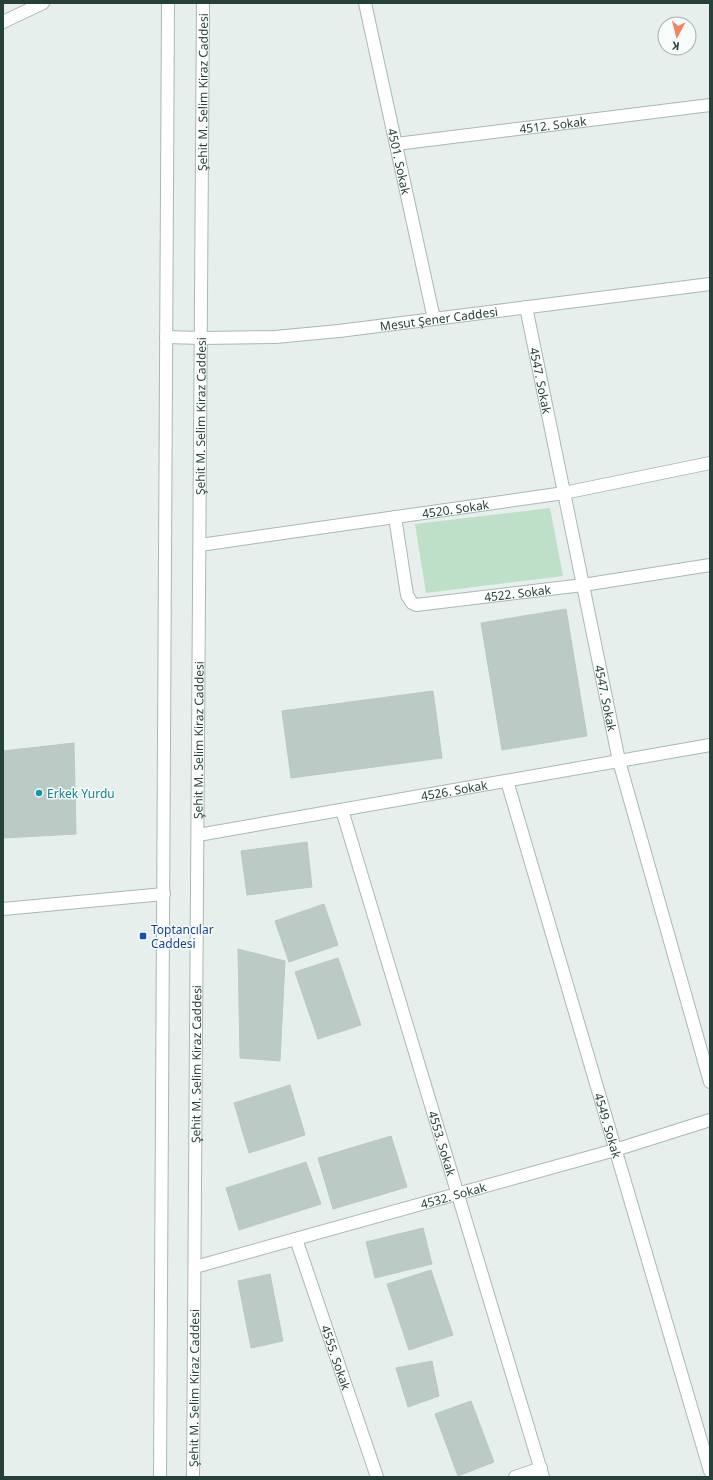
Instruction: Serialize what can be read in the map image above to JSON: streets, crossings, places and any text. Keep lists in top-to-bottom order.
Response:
{
  "streets": {
    "street": [
      "Şehit M. Selim Kiraz Caddesi",
      "4512. Sokak",
      "4501. Sokak",
      "Mesut Şener Caddesi",
      "4547. Sokak",
      "4520. Sokak",
      "4522. Sokak",
      "4526. Sokak",
      "4549. Sokak",
      "4553. Sokak",
      "4532. Sokak",
      "4555. Sokak"
    ]
  },
  "crossings": [
    ["Şehit M. Selim Kiraz Caddesi", "Mesut Şener Caddesi"],
    ["Şehit M. Selim Kiraz Caddesi", "4520. Sokak"],
    ["Şehit M. Selim Kiraz Caddesi", "4526. Sokak"],
    ["Şehit M. Selim Kiraz Caddesi", "4532. Sokak"],
    ["4512. Sokak", "4501. Sokak"],
    ["4501. Sokak", "Mesut Şener Caddesi"],
    ["Mesut Şener Caddesi", "4547. Sokak"],
    ["4547. Sokak", "4520. Sokak"],
    ["4547. Sokak", "4522. Sokak"],
    ["4547. Sokak", "4526. Sokak"],
    ["4520. Sokak", "4522. Sokak"],
    ["4526. Sokak", "4549. Sokak"],
    ["4526. Sokak", "4553. Sokak"],
    ["4549. Sokak", "4532. Sokak"],
    ["4553. Sokak", "4532. Sokak"],
    ["4532. Sokak", "4555. Sokak"]
  ],
  "places": {
    "other": ["Erkek Yurdu"],
    "transit": ["Toptancılar Caddesi"]
  },
  "north": "bottom"
}
